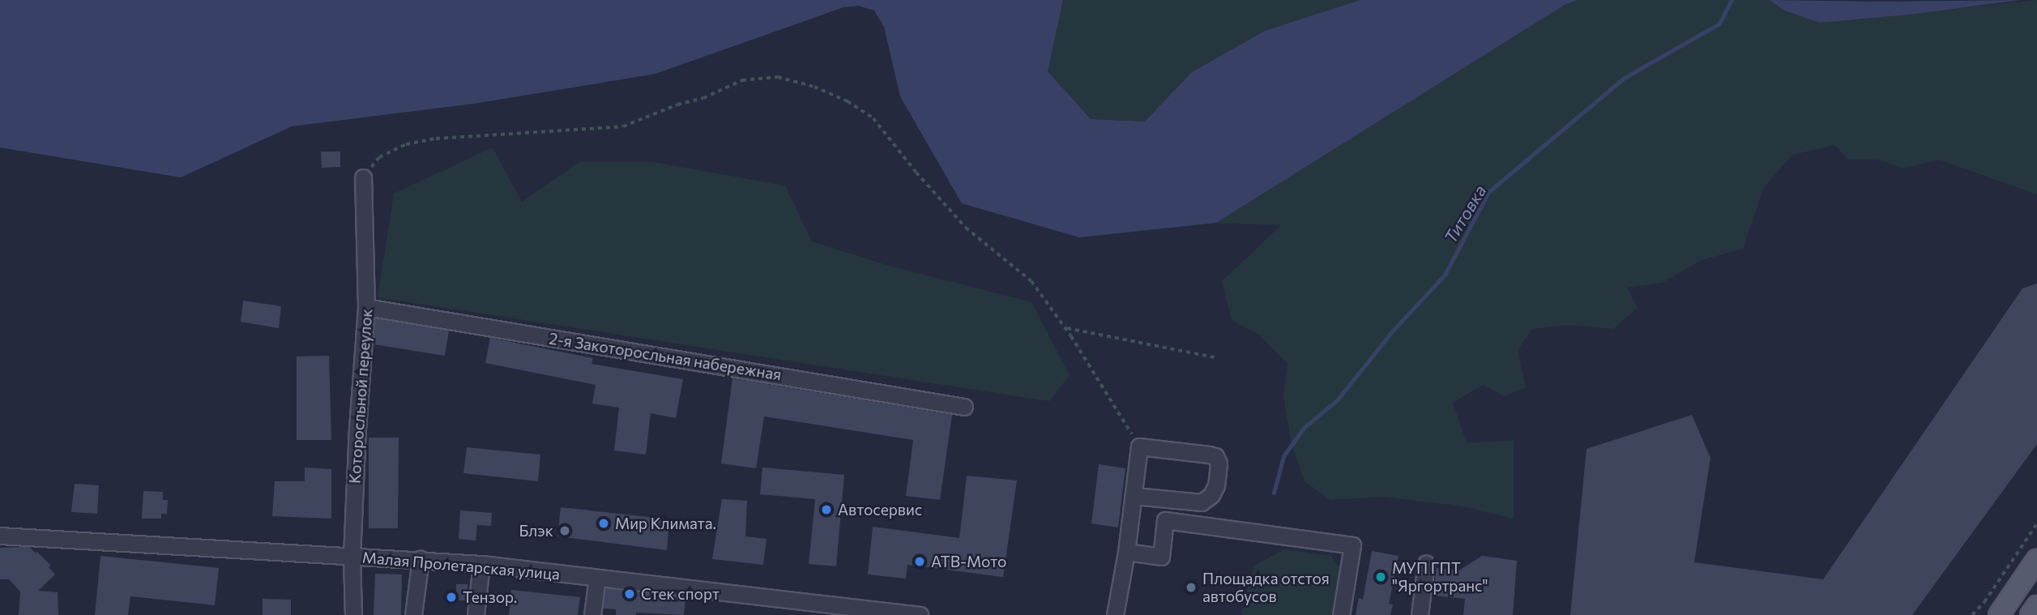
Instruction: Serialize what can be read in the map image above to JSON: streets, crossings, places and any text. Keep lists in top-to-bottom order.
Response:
{
  "streets": {
    "street": ["2-я Закоторосльная набережная", "Которосльной переулок", "Малая Пролетарская улица"]
  },
  "crossings": [
    ["2-я Закоторосльная набережная", "Которосльной переулок"],
    ["Которосльной переулок", "Малая Пролетарская улица"]
  ],
  "water": ["Титовка"],
  "places": [
    "Автосервис",
    "Мир Климата.",
    "Блэк",
    "АТВ-Мото",
    "МУП ГПТ \"Яргортранс\"",
    "Площадка отстоя автобусов",
    "Стек спорт",
    "Тензор."
  ]
}
